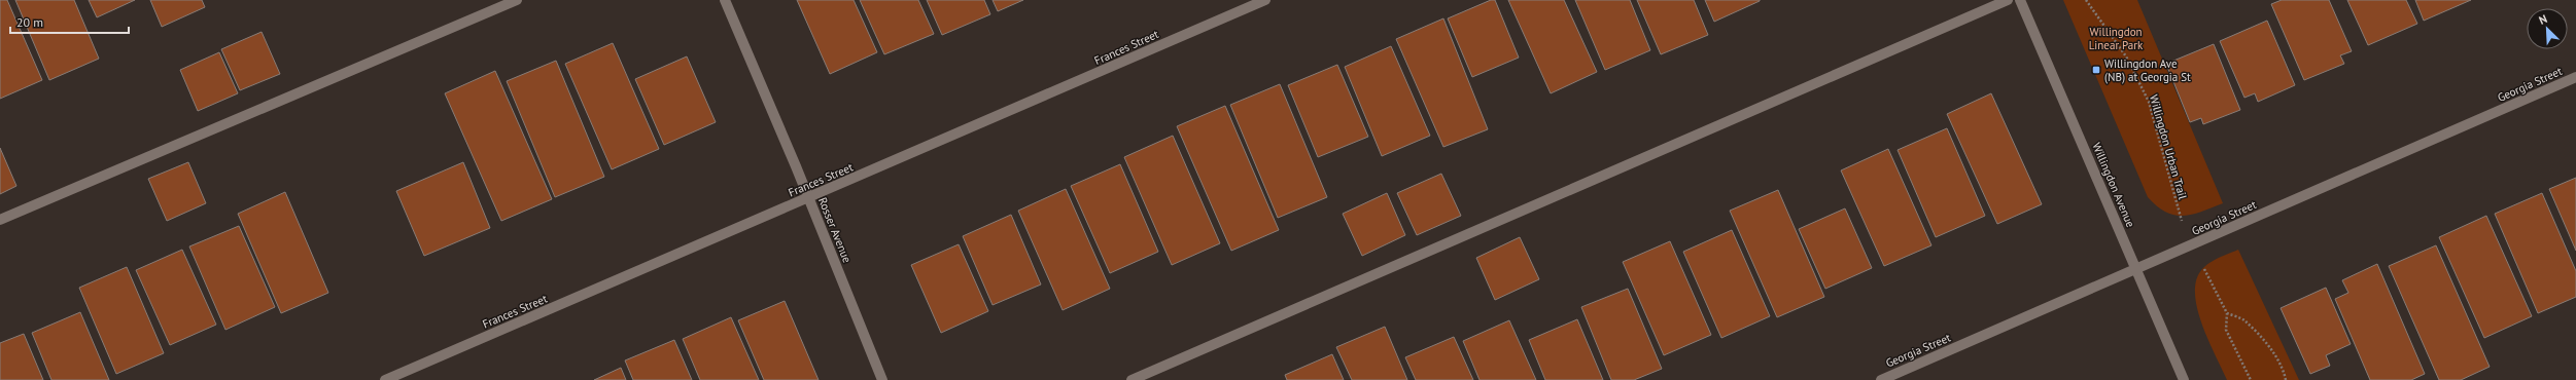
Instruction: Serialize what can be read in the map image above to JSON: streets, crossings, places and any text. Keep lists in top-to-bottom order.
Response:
{
  "streets": {
    "street": [
      "Frances Street",
      "Georgia Street",
      "Willingdon Avenue",
      "Rosser Avenue"
    ],
    "path": ["Willingdon Urban Trail"]
  },
  "crossings": [
    ["Frances Street", "Rosser Avenue"],
    ["Georgia Street", "Willingdon Avenue"]
  ],
  "parks": ["Willingdon Linear Park"],
  "places": {
    "transit": ["Willingdon Ave (NB) at Georgia St"]
  },
  "scale_bar": "20 m",
  "north": "top left"
}
